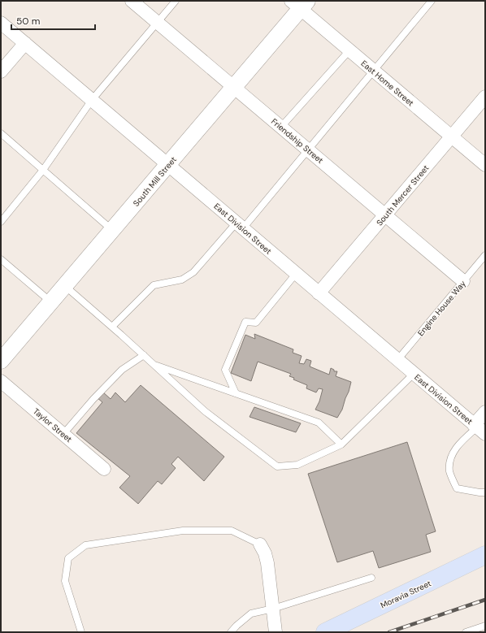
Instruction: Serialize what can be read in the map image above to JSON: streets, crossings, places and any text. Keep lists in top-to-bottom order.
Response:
{
  "streets": {
    "main road": ["Moravia Street"],
    "street": [
      "East Home Street",
      "Friendship Street",
      "South Mill Street",
      "South Mercer Street",
      "East Division Street",
      "Taylor Street"
    ],
    "lane": ["Engine House Way"]
  },
  "crossings": [
    ["East Home Street", "South Mill Street"],
    ["East Home Street", "South Mercer Street"],
    ["Friendship Street", "South Mill Street"],
    ["Friendship Street", "South Mercer Street"],
    ["Friendship Street", "Engine House Way"],
    ["South Mill Street", "East Division Street"],
    ["South Mercer Street", "East Division Street"],
    ["East Division Street", "Engine House Way"]
  ],
  "scale_bar": "50 m"
}
